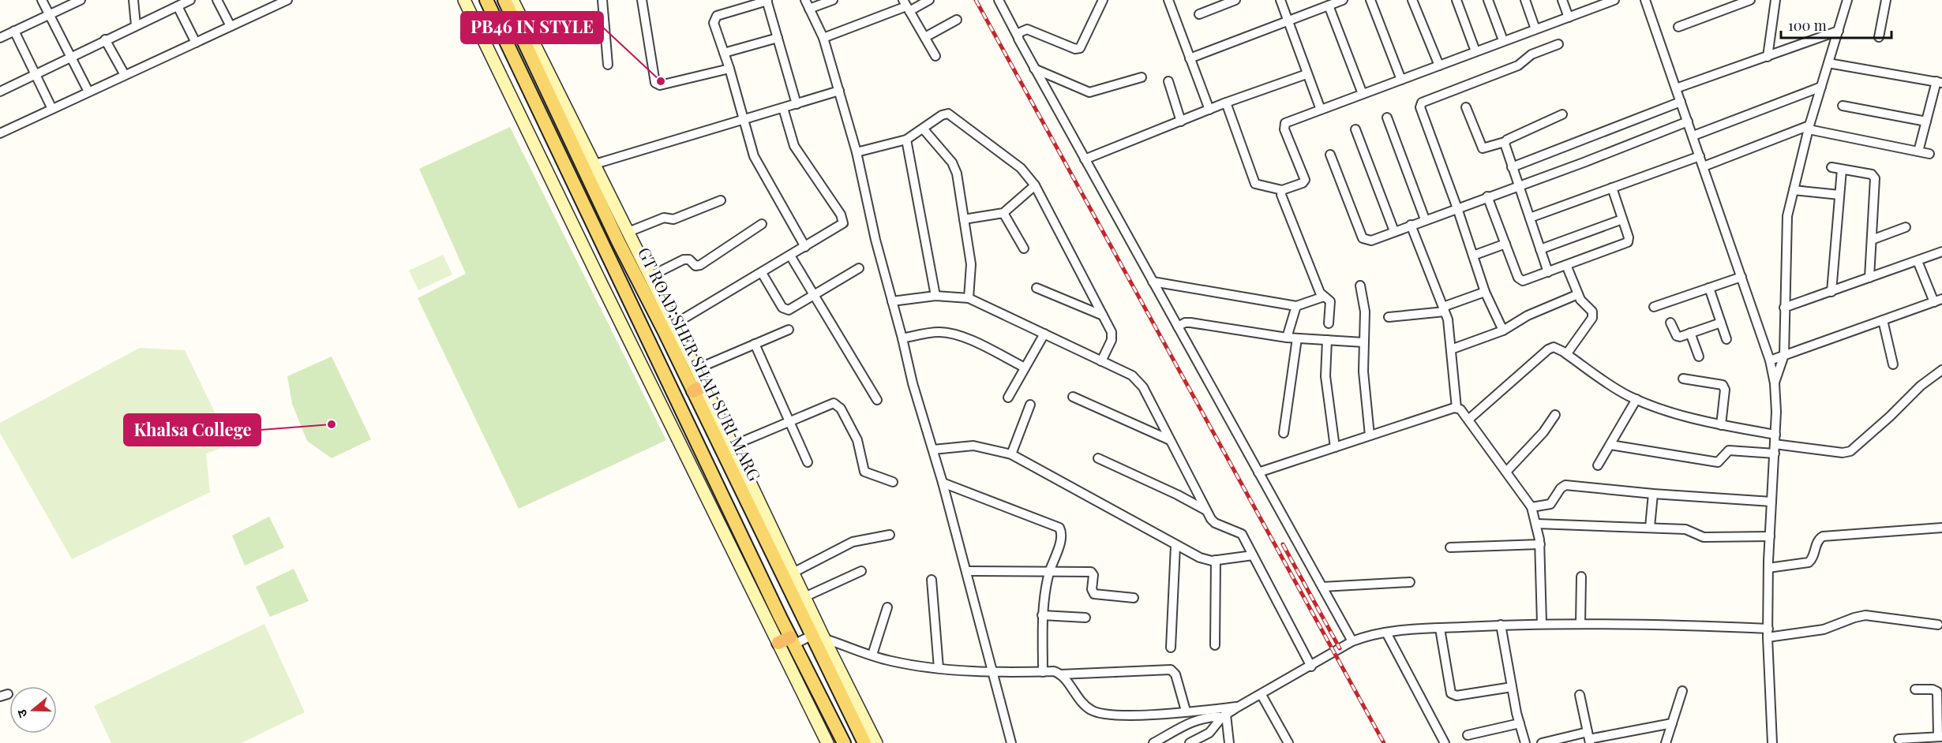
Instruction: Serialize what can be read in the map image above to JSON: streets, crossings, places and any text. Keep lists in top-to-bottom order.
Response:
{
  "streets": {
    "main road": ["GT ROAD;SHER SHAH SURI MARG"]
  },
  "places": ["PB46 IN STYLE", "Khalsa College"],
  "scale_bar": "100 m",
  "north": "left"
}
